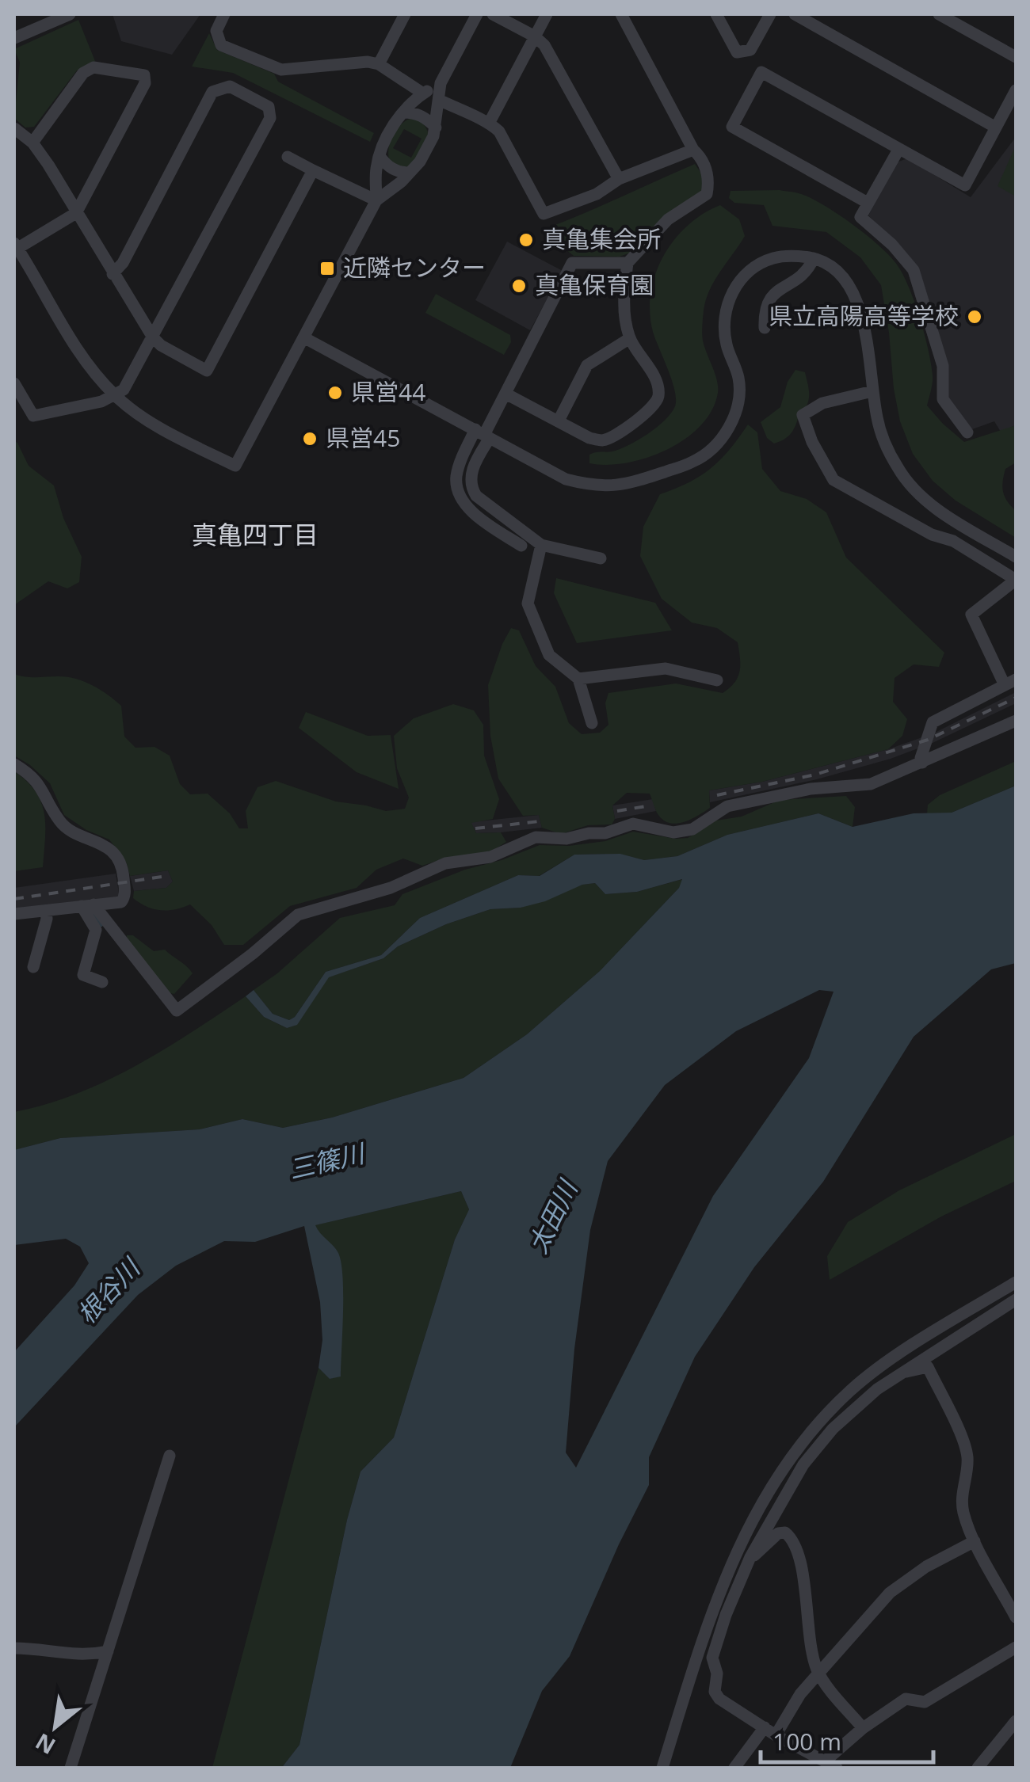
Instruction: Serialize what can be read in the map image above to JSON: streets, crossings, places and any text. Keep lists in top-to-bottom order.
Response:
{
  "districts": ["真亀四丁目"],
  "water": ["三篠川", "太田川", "根谷川"],
  "places": {
    "other": [
      "真亀集会所",
      "真亀保育園",
      "県立高陽高等学校",
      "県営44",
      "県営45"
    ],
    "transit": ["近隣センター"]
  },
  "scale_bar": "100 m",
  "north": "bottom left"
}
